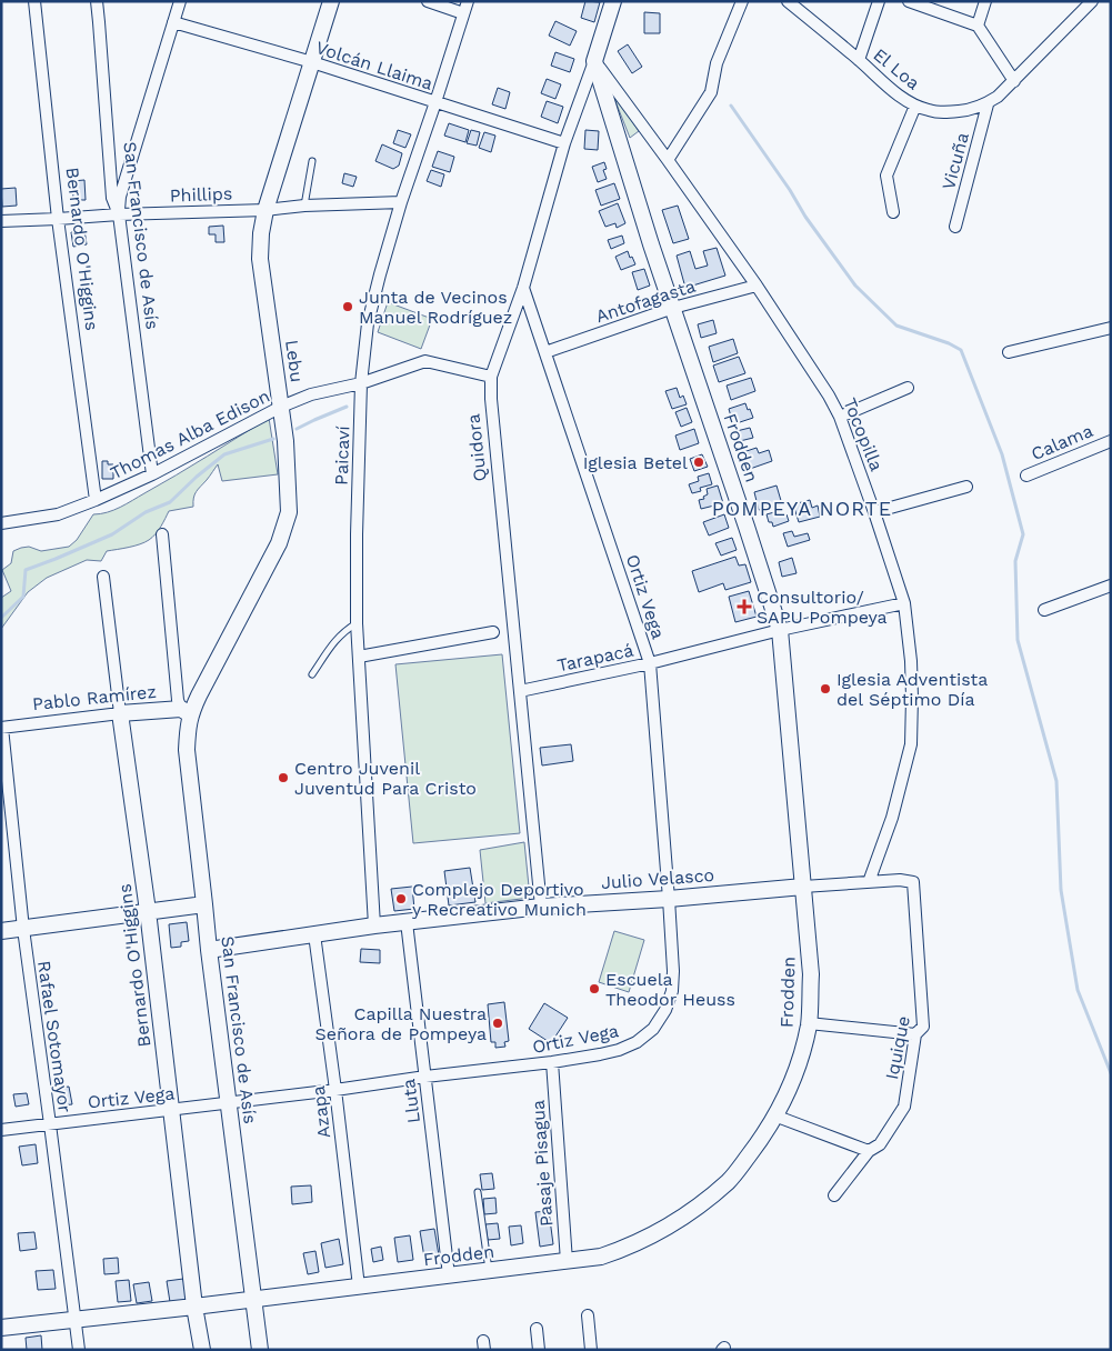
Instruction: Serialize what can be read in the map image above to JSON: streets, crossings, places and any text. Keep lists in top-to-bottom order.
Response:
{
  "streets": {
    "main road": [
      "San Francisco de Asís",
      "Bernardo O'Higgins",
      "Lebu",
      "Quidora",
      "Frodden",
      "Pablo Ramírez",
      "Julio Velasco"
    ],
    "street": [
      "Volcán Llaima",
      "El Loa",
      "Vicuña",
      "Phillips",
      "Antofagasta",
      "Thomas Alba Edison",
      "Tocopilla",
      "Calama",
      "Paicaví",
      "Ortiz Vega",
      "Tarapacá",
      "Rafael Sotomayor",
      "Iquique",
      "Lluta",
      "Azapa",
      "Pasaje Pisagua"
    ]
  },
  "crossings": [
    ["Volcán Llaima", "Lebu"],
    ["Volcán Llaima", "Quidora"],
    ["Volcán Llaima", "Paicaví"],
    ["El Loa", "Vicuña"],
    ["Phillips", "San Francisco de Asís"],
    ["Phillips", "Bernardo O'Higgins"],
    ["Phillips", "Lebu"],
    ["Phillips", "Paicaví"],
    ["San Francisco de Asís", "Lebu"],
    ["San Francisco de Asís", "Thomas Alba Edison"],
    ["San Francisco de Asís", "Frodden"],
    ["San Francisco de Asís", "Ortiz Vega"],
    ["San Francisco de Asís", "Pablo Ramírez"],
    ["San Francisco de Asís", "Julio Velasco"],
    ["Bernardo O'Higgins", "Thomas Alba Edison"],
    ["Bernardo O'Higgins", "Frodden"],
    ["Bernardo O'Higgins", "Ortiz Vega"],
    ["Bernardo O'Higgins", "Pablo Ramírez"],
    ["Antofagasta", "Tocopilla"],
    ["Antofagasta", "Frodden"],
    ["Antofagasta", "Ortiz Vega"],
    ["Lebu", "Thomas Alba Edison"],
    ["Lebu", "Pablo Ramírez"],
    ["Thomas Alba Edison", "Quidora"],
    ["Thomas Alba Edison", "Paicaví"],
    ["Tocopilla", "Quidora"],
    ["Tocopilla", "Frodden"],
    ["Tocopilla", "Tarapacá"],
    ["Tocopilla", "Julio Velasco"],
    ["Quidora", "Frodden"],
    ["Quidora", "Ortiz Vega"],
    ["Quidora", "Tarapacá"],
    ["Quidora", "Julio Velasco"],
    ["Frodden", "Tarapacá"],
    ["Frodden", "Julio Velasco"],
    ["Frodden", "Rafael Sotomayor"],
    ["Frodden", "Lluta"],
    ["Frodden", "Azapa"],
    ["Frodden", "Pasaje Pisagua"],
    ["Paicaví", "Julio Velasco"],
    ["Ortiz Vega", "Tarapacá"],
    ["Ortiz Vega", "Julio Velasco"],
    ["Ortiz Vega", "Rafael Sotomayor"],
    ["Ortiz Vega", "Lluta"],
    ["Ortiz Vega", "Azapa"],
    ["Ortiz Vega", "Pasaje Pisagua"],
    ["Pablo Ramírez", "Rafael Sotomayor"],
    ["Julio Velasco", "Iquique"],
    ["Julio Velasco", "Lluta"],
    ["Julio Velasco", "Azapa"]
  ],
  "districts": ["POMPEYA NORTE"],
  "places": {
    "other": [
      "Junta de Vecinos Manuel Rodríguez",
      "Iglesia Betel",
      "Iglesia Adventista del Séptimo Día",
      "Centro Juvenil Juventud Para Cristo",
      "Complejo Deportivo y Recreativo Munich",
      "Escuela Theodor Heuss",
      "Capilla Nuestra Señora de Pompeya"
    ],
    "health": ["Consultorio/ SAPU Pompeya"]
  }
}
